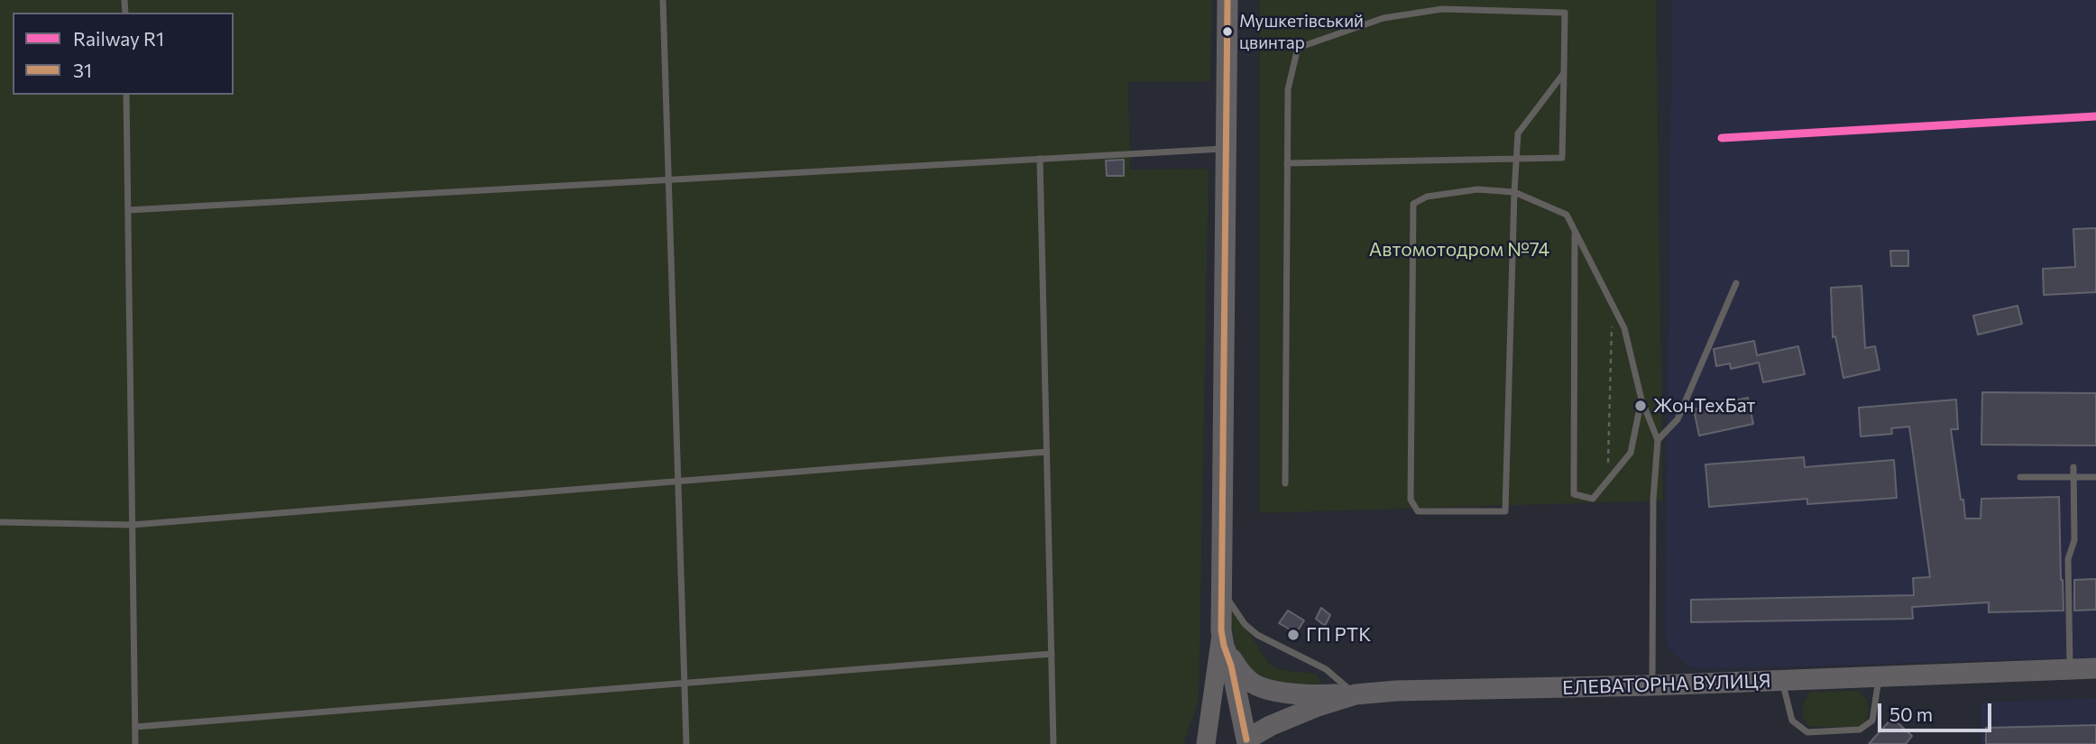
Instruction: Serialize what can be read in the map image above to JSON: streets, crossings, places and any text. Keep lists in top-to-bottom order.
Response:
{
  "streets": {
    "main road": ["ЕЛЕВАТОРНА ВУЛИЦЯ"]
  },
  "parks": ["Автомотодром №74"],
  "places": ["Мушкетівський цвинтар", "ЖонТехБат", "ГП РТК"],
  "lines": ["transit line 31", "rail line R1"],
  "legend": ["Railway R1", "31"],
  "scale_bar": "50 m"
}
